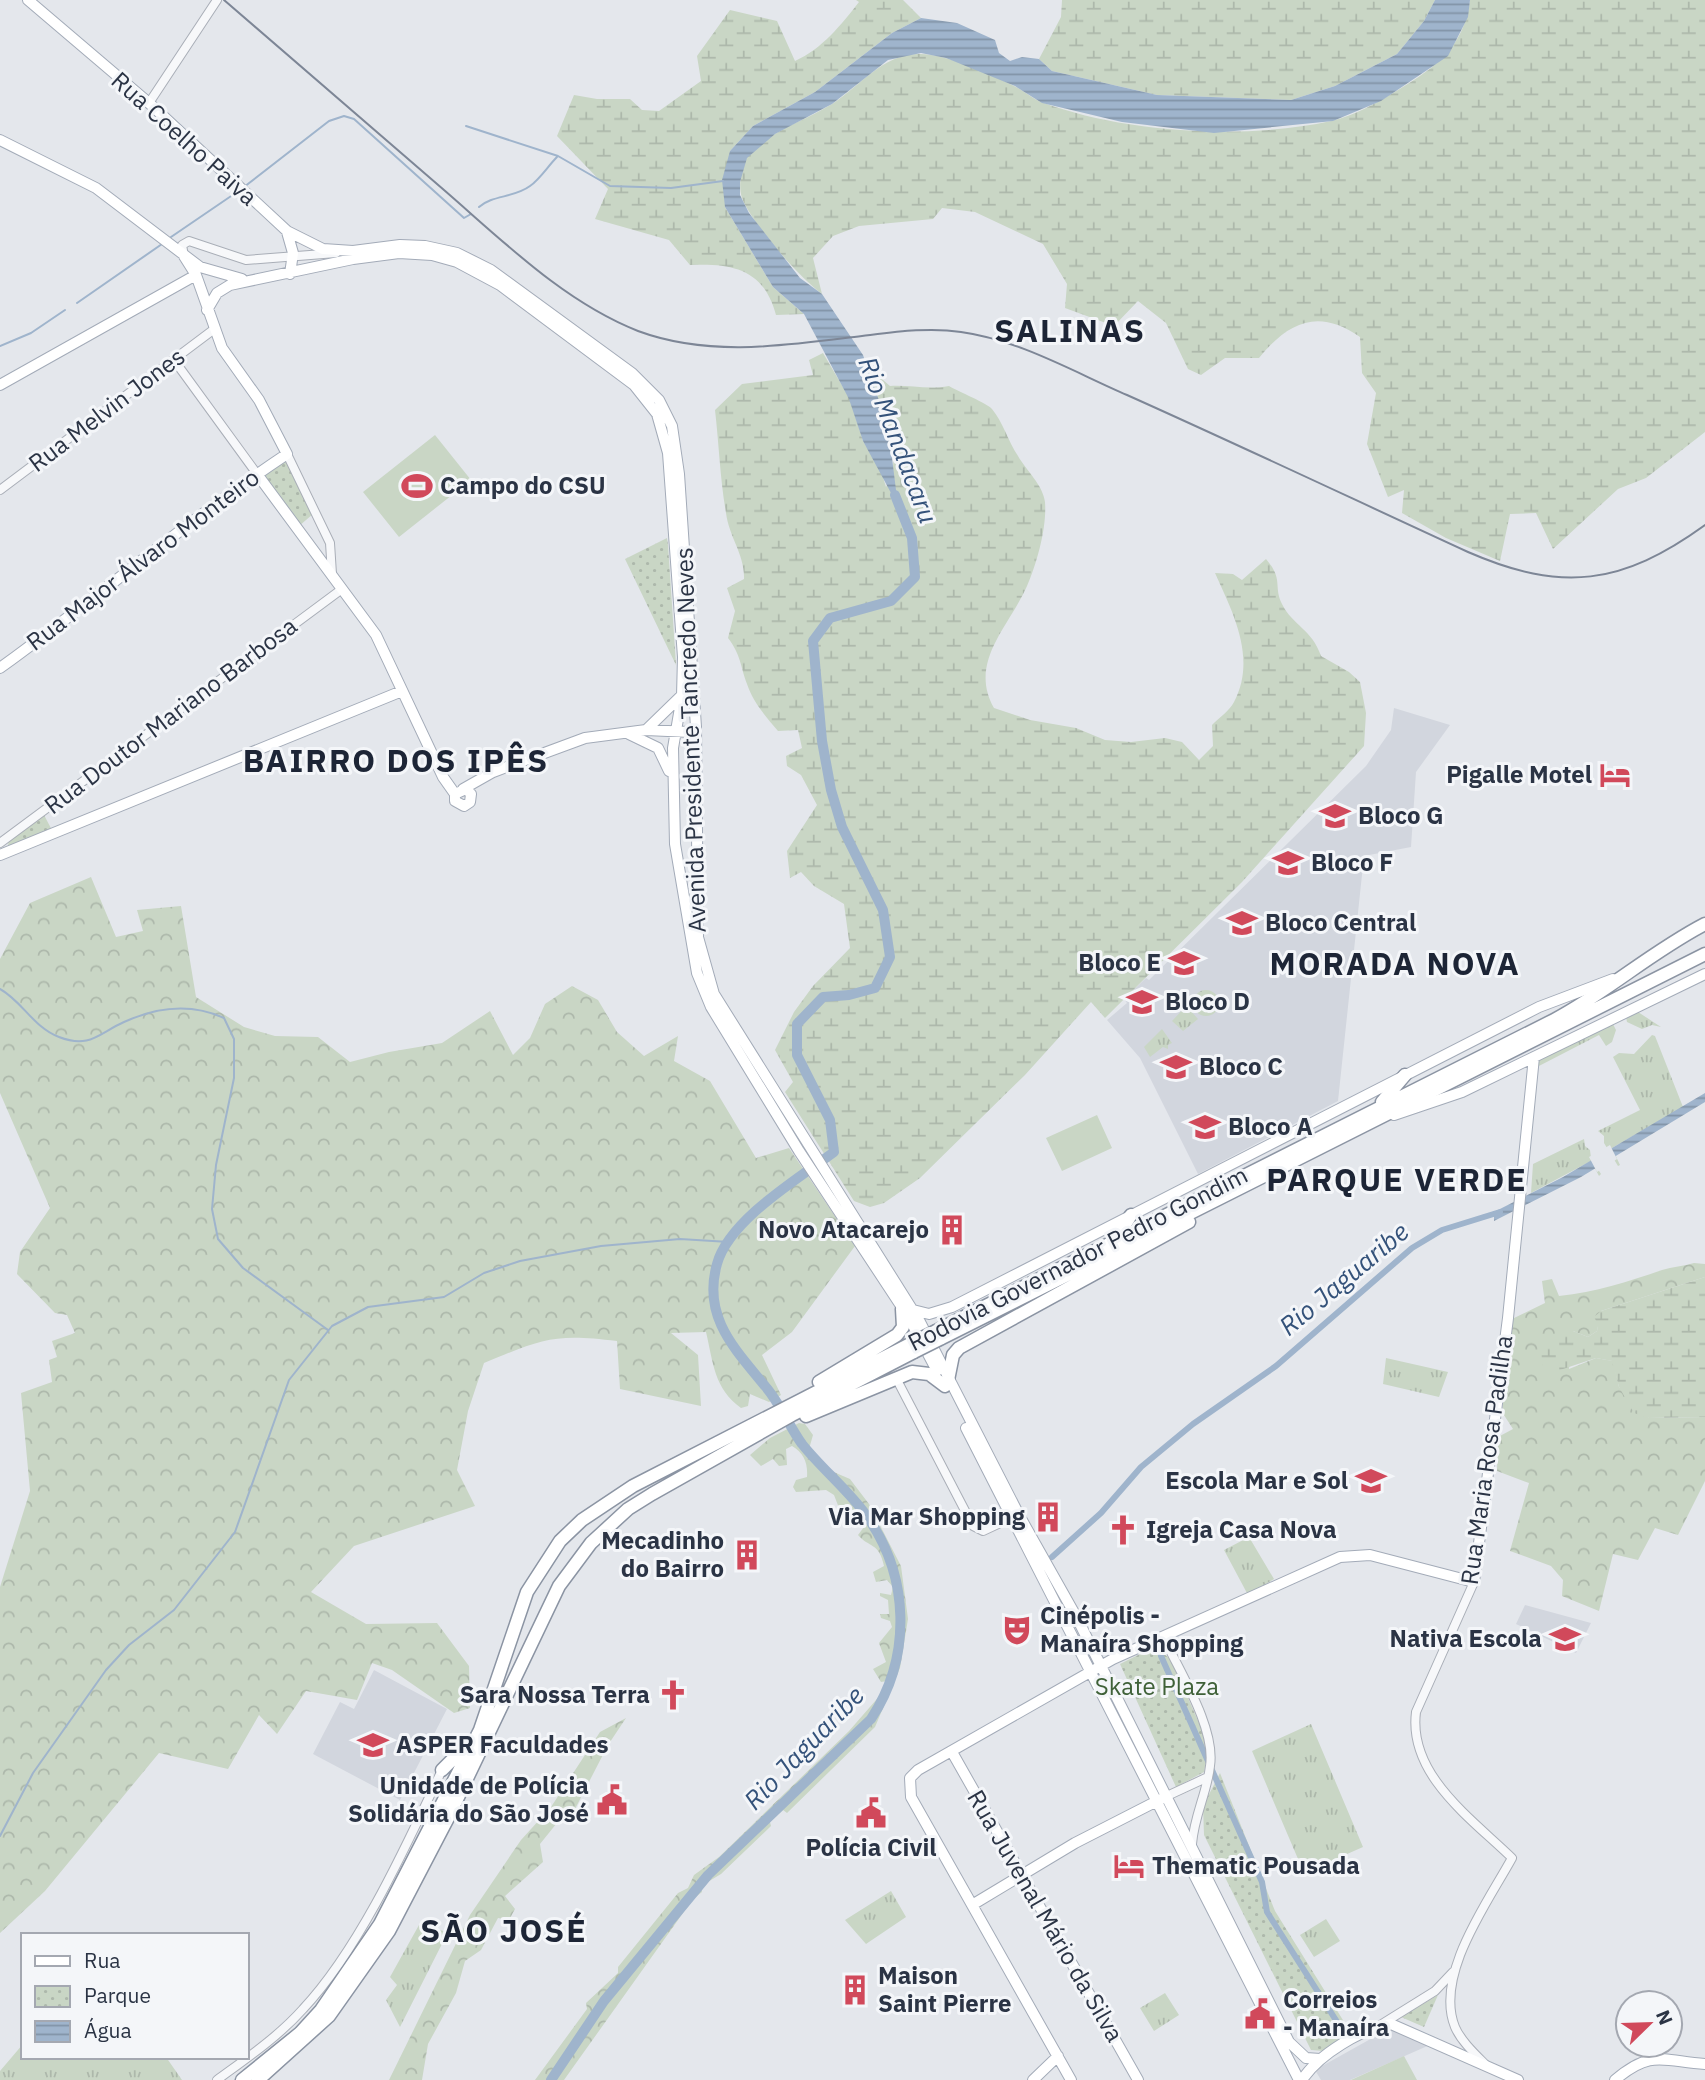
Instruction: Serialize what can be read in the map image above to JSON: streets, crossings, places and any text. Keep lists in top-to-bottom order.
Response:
{
  "streets": {
    "highway": ["Rodovia Governador Pedro Gondim"],
    "main road": [
      "Rua Coelho Paiva",
      "Rua Major Álvaro Monteiro",
      "Avenida Presidente Tancredo Neves",
      "Rua Maria Rosa Padilha",
      "Rua Juvenal Mário da Silva"
    ],
    "street": ["Rua Melvin Jones", "Rua Doutor Mariano Barbosa"]
  },
  "crossings": [
    ["Rua Coelho Paiva", "Avenida Presidente Tancredo Neves"],
    ["Avenida Presidente Tancredo Neves", "Rodovia Governador Pedro Gondim"]
  ],
  "districts": [
    "SALINAS",
    "BAIRRO DOS IPÊS",
    "MORADA NOVA",
    "PARQUE VERDE",
    "SÃO JOSÉ"
  ],
  "water": ["Rio Mandacaru", "Rio Jaguaribe"],
  "parks": ["Skate Plaza"],
  "places": {
    "sports": ["Campo do CSU"],
    "hotel": ["Pigalle Motel", "Thematic Pousada"],
    "school or university": [
      "Bloco G",
      "Bloco F",
      "Bloco Central",
      "Bloco E",
      "Bloco D",
      "Bloco C",
      "Bloco A",
      "Escola Mar e Sol",
      "Nativa Escola",
      "ASPER Faculdades"
    ],
    "building": [
      "Novo Atacarejo",
      "Via Mar Shopping",
      "Mecadinho do Bairro",
      "Maison Saint Pierre"
    ],
    "church": ["Igreja Casa Nova", "Sara Nossa Terra"],
    "theatre": ["Cinépolis - Manaíra Shopping"],
    "public building": ["Unidade de Polícia Solidária do São José", "Polícia Civil", "Correios - Manaíra"]
  },
  "legend": ["Rua", "Parque", "Água"],
  "north": "top right"
}
